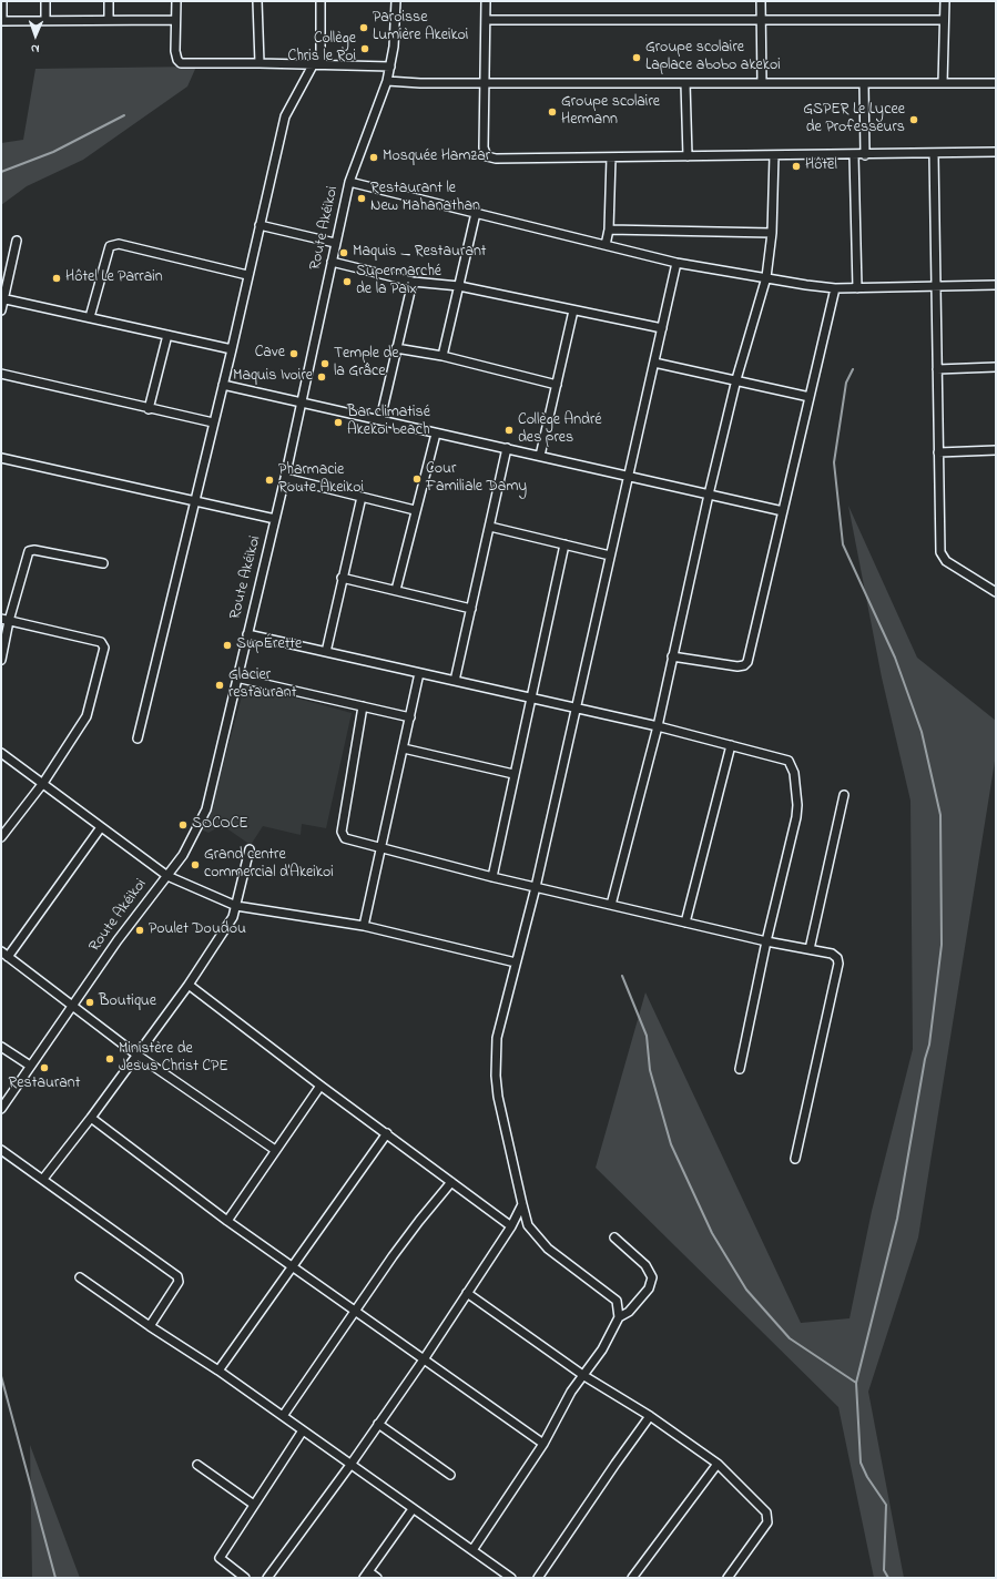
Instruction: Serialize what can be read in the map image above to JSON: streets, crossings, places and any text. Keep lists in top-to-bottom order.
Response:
{
  "streets": {
    "street": ["Route Akéikoi"]
  },
  "places": [
    "Paroisse Lumière Akeikoi",
    "Collège Chris le Roi",
    "Groupe scolaire Laplace abobo akekoi",
    "Groupe scolaire Hermann",
    "GSPER Le Lycee de Professeurs",
    "Mosquée Hamzar",
    "Hôtel",
    "Restaurant le New Mahanathan",
    "Maquis _ Restaurant",
    "Hôtel Le Parrain",
    "Supermarché de la Paix",
    "Cave",
    "Temple de la Grâce",
    "Maquis Ivoire",
    "Bar climatisé Akekoi beach",
    "Collège André des pres",
    "Cour Familiale Damy",
    "Pharmacie Route Akeikoi",
    "SupÉrette",
    "Glacier restaurant",
    "SOCOCE",
    "Grand centre commercial d'Akeikoi",
    "Poulet Doudou",
    "Boutique",
    "Ministère de Jesus Christ CPE",
    "Restaurant"
  ],
  "north": "bottom"
}
